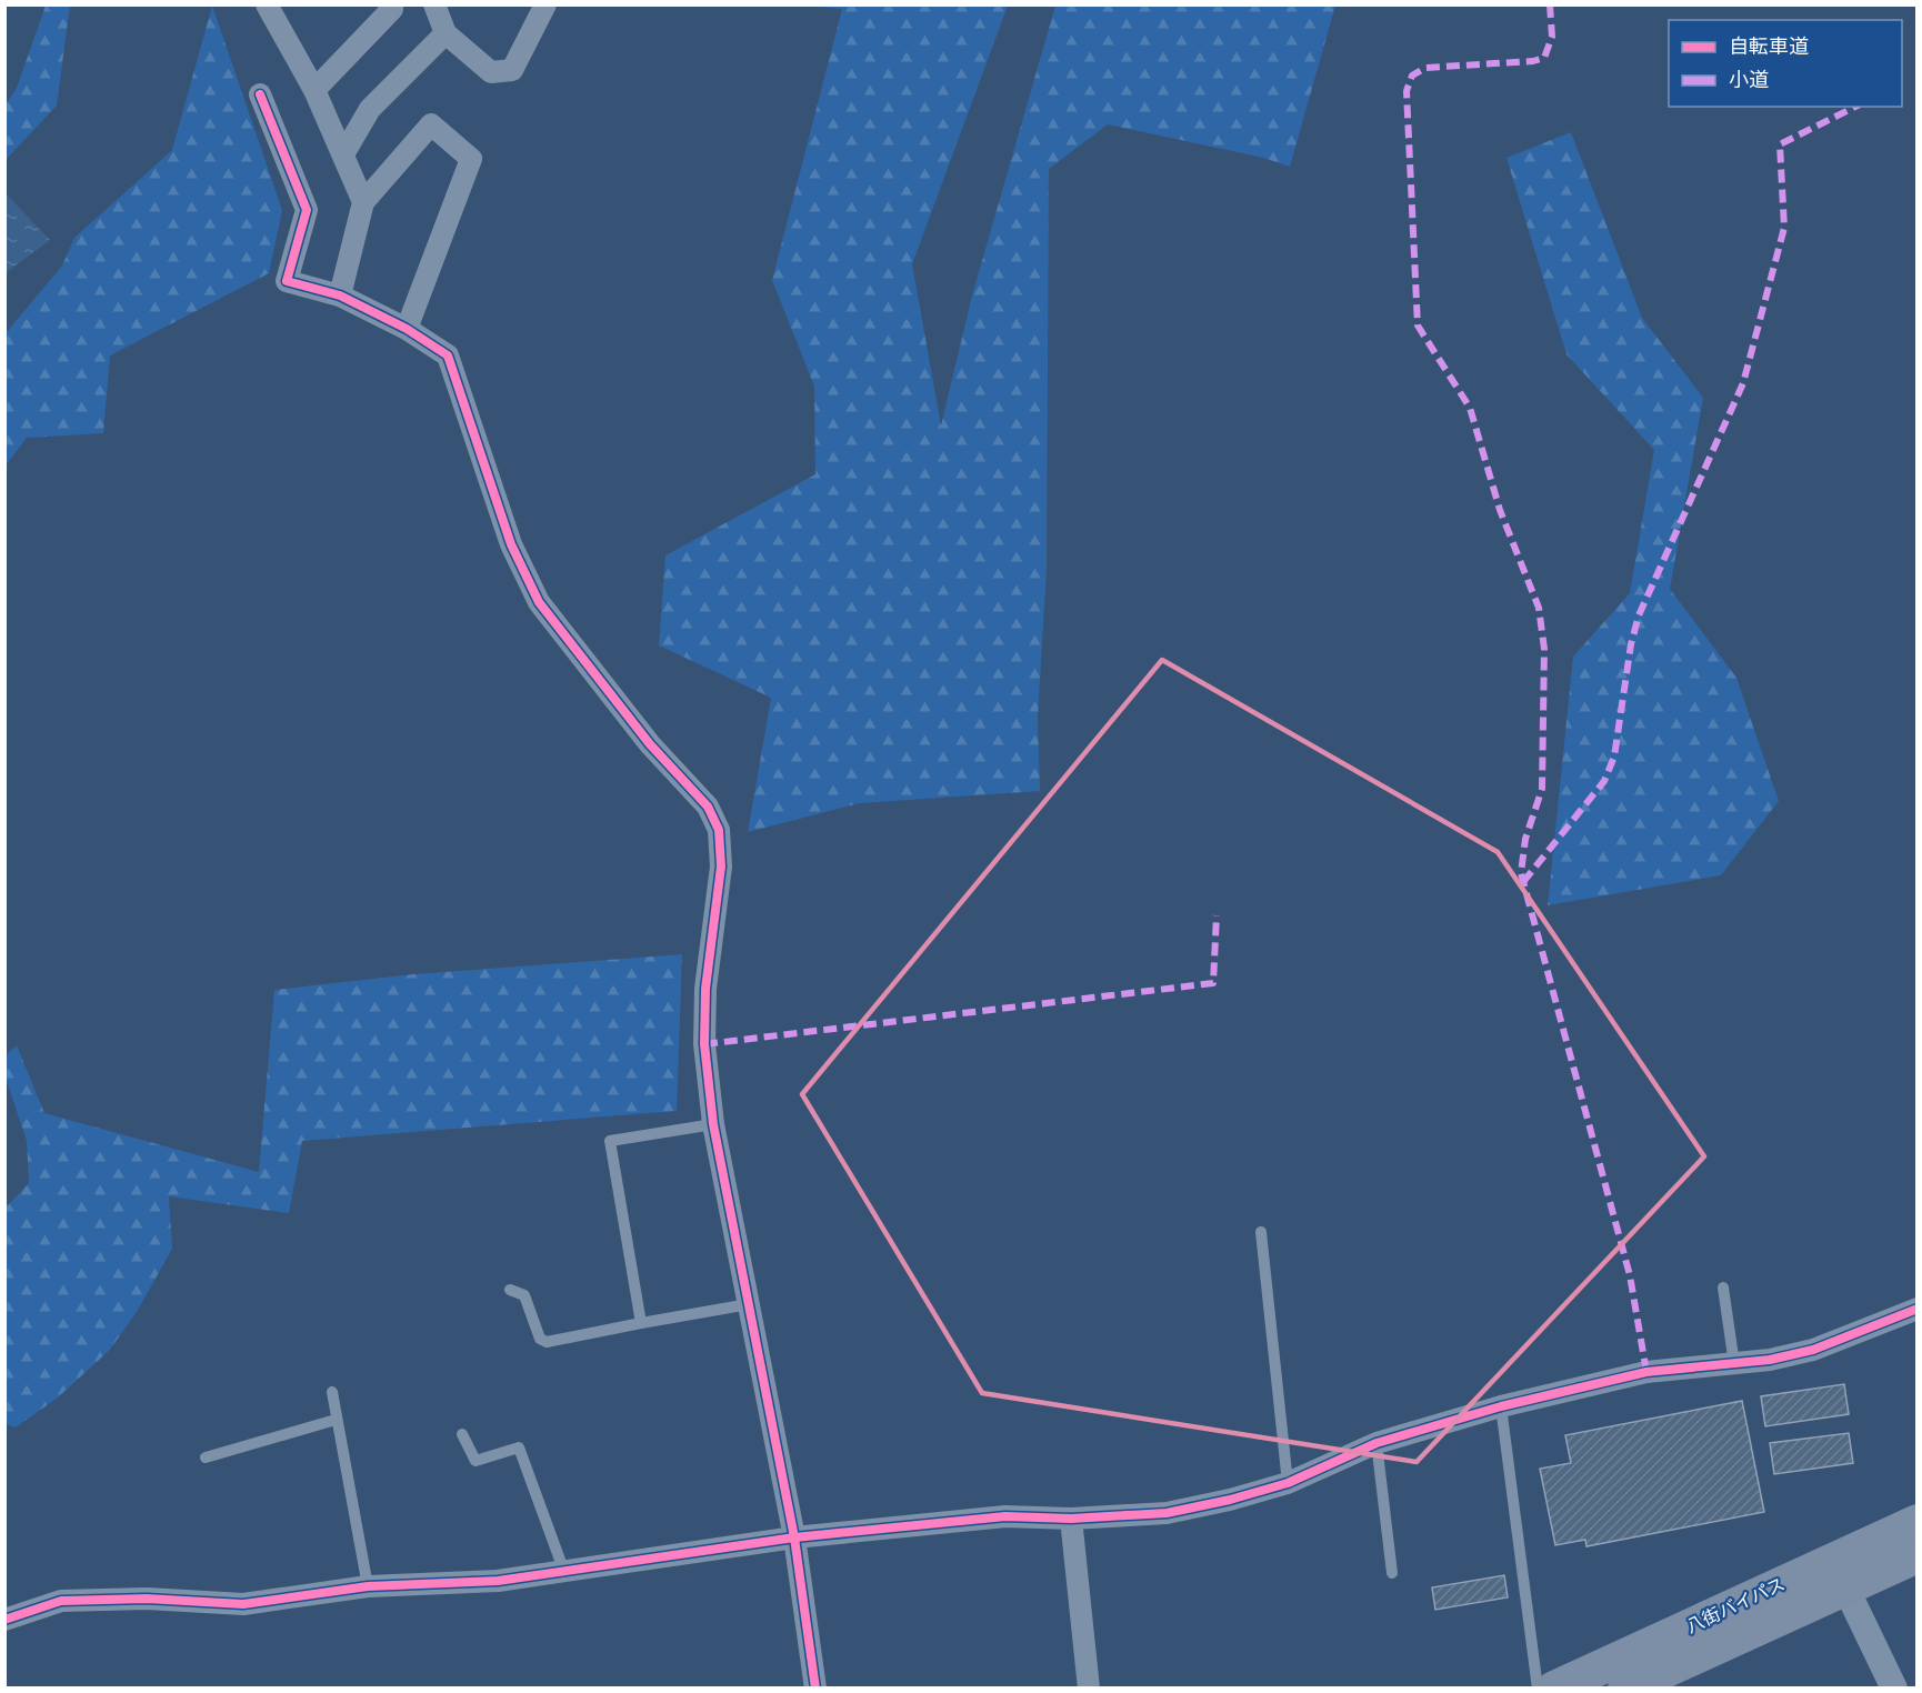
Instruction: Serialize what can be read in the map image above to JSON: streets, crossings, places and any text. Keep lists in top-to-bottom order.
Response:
{
  "streets": {
    "main road": ["八街バイパス"]
  },
  "legend": ["自転車道", "小道"]
}
